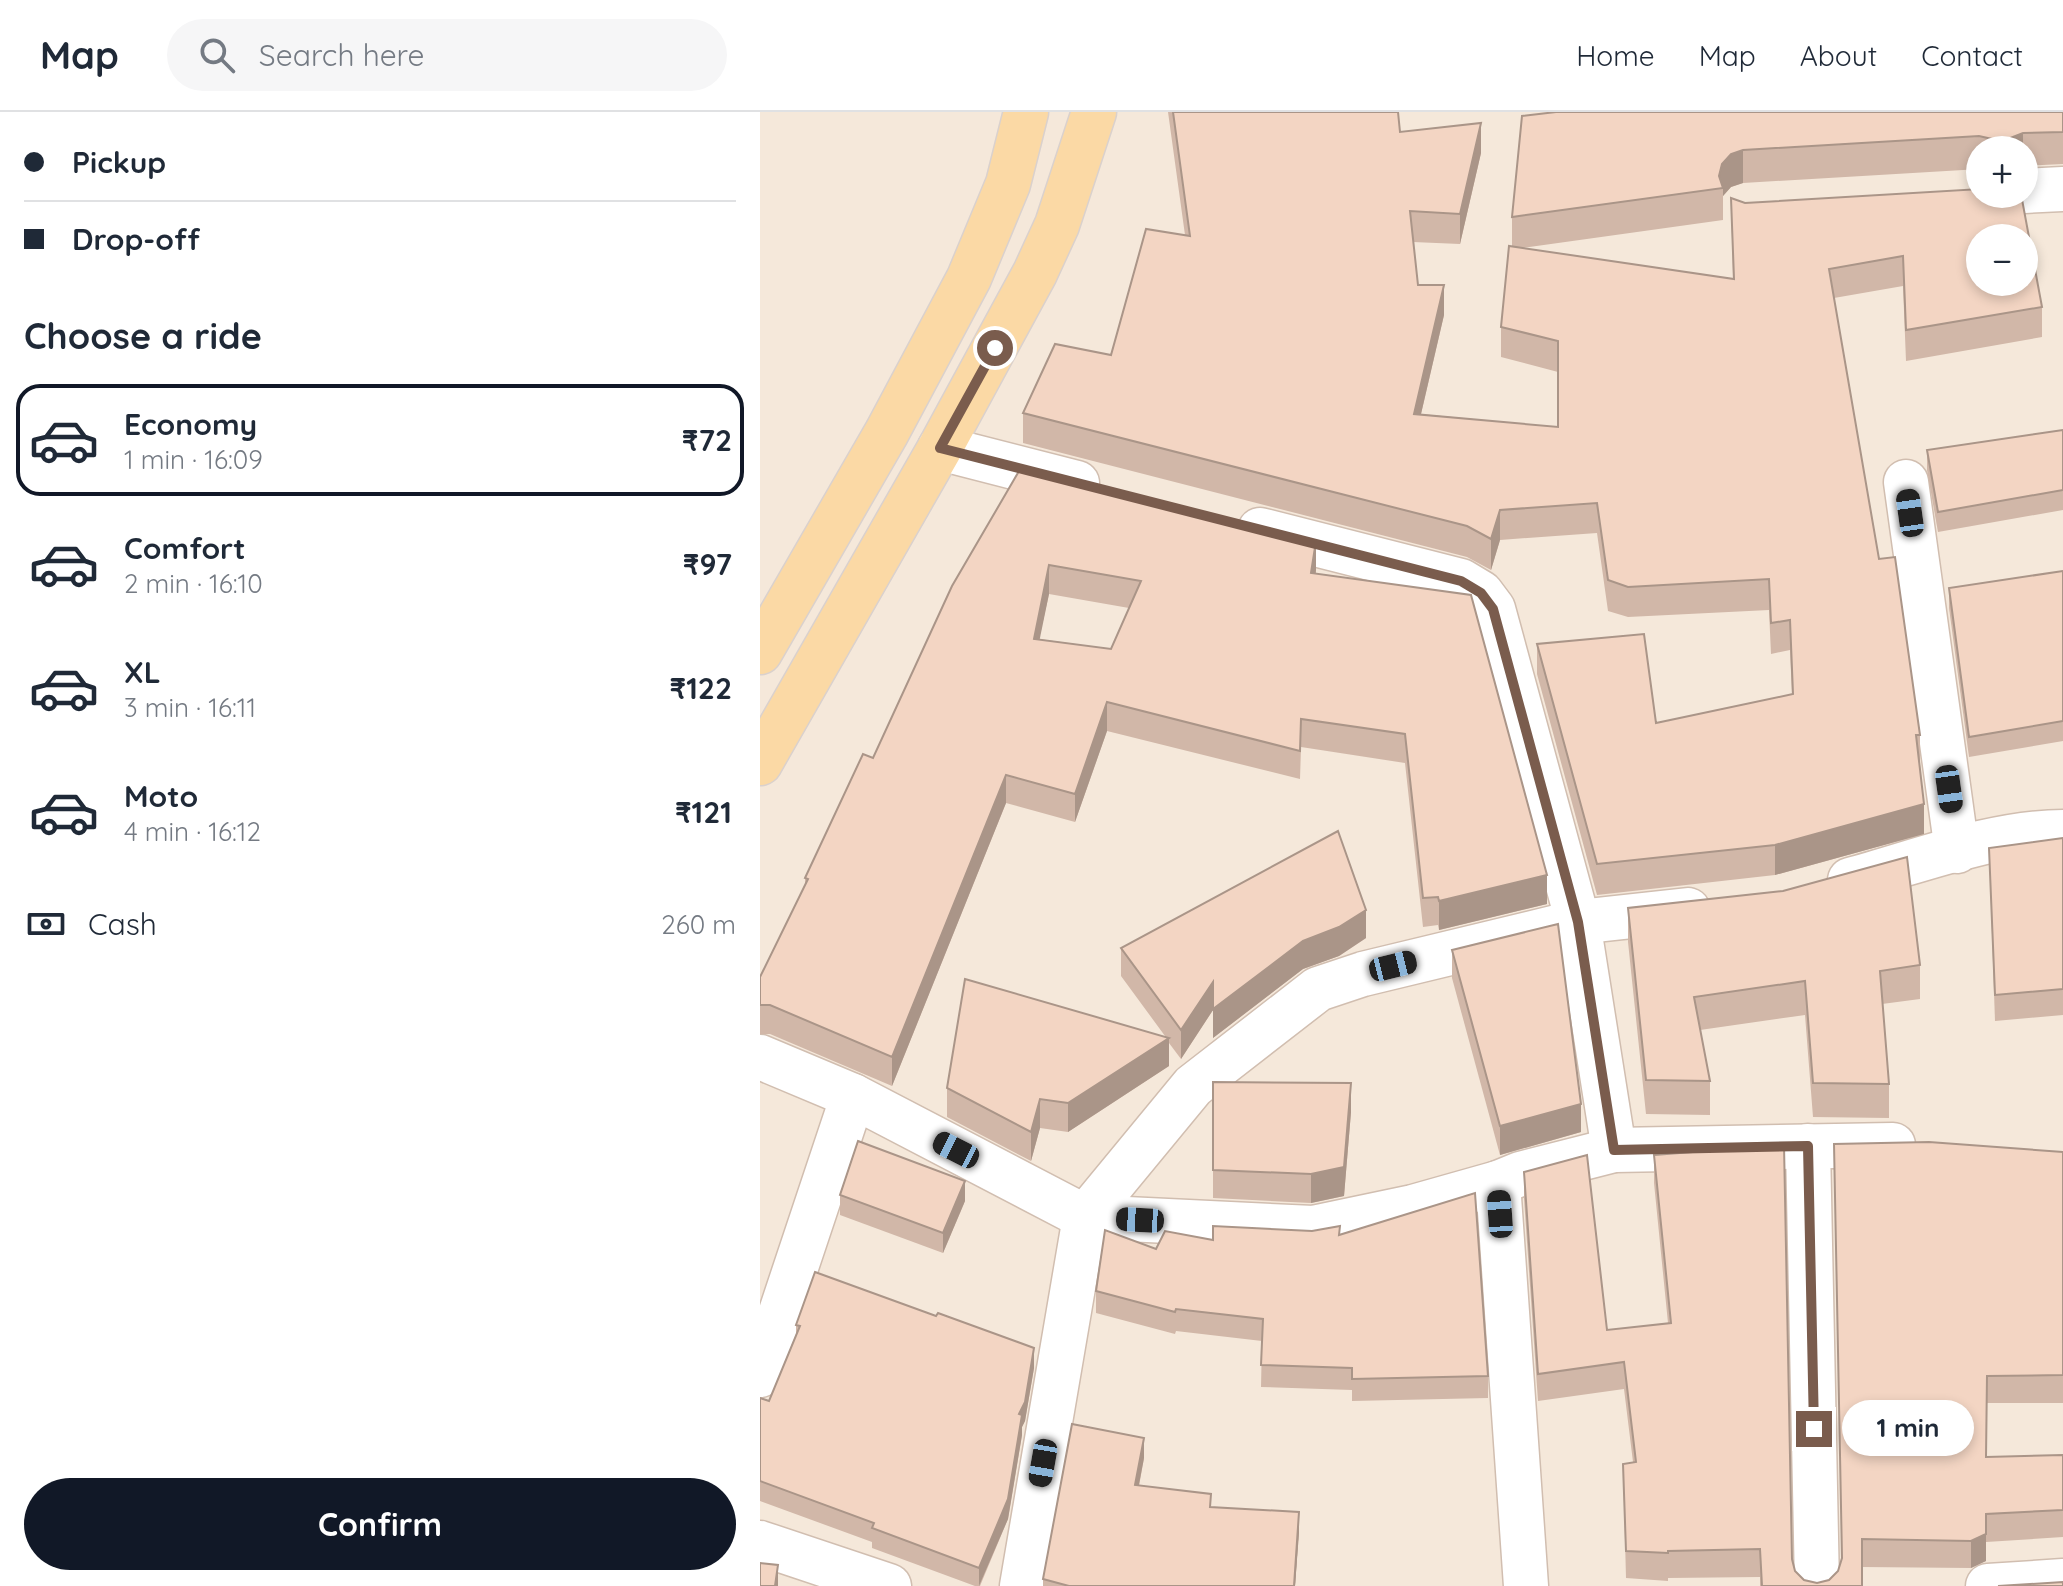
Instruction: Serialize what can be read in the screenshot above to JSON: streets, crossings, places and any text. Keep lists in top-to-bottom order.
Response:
{
  "page": {
    "header": "Map",
    "search": "Search here",
    "nav": [
      "Home",
      "Map",
      "About",
      "Contact"
    ],
    "banner": ["Pickup", "Drop-off"],
    "map_buttons": ["+", "−"],
    "heading": "Choose a ride",
    "list": [
      {
        "name": "Economy",
        "note": "1 min · 16:09",
        "value": "₹72"
      },
      {
        "name": "Comfort",
        "note": "2 min · 16:10",
        "value": "₹97"
      },
      {
        "name": "XL",
        "note": "3 min · 16:11",
        "value": "₹122"
      },
      {
        "name": "Moto",
        "note": "4 min · 16:12",
        "value": "₹121"
      }
    ],
    "pay": ["Cash", "260 m"],
    "bubble": "1 min",
    "buttons": "Confirm"
  }
}
